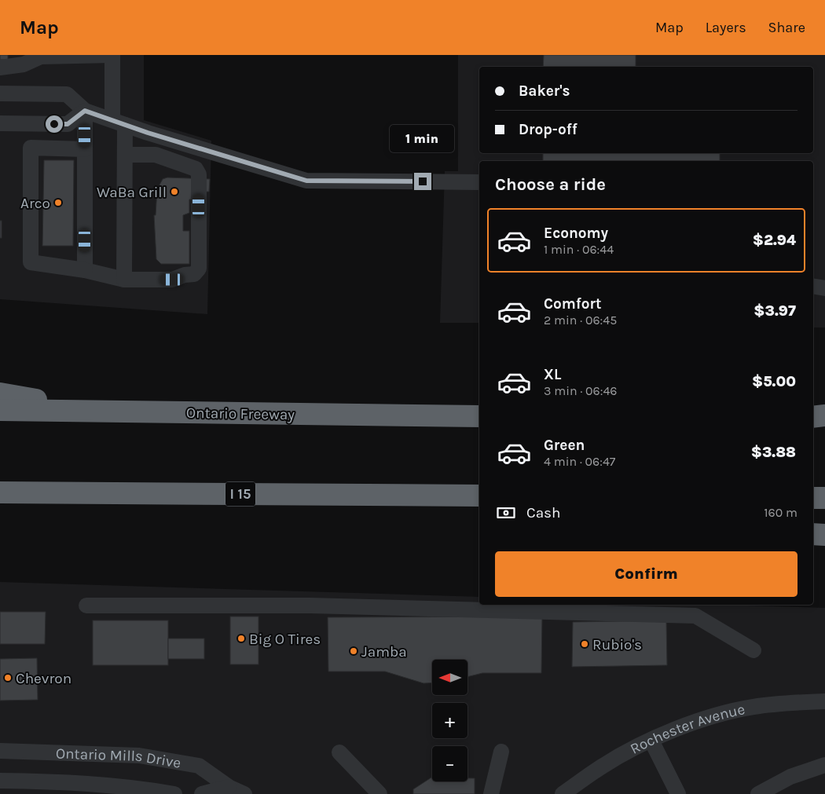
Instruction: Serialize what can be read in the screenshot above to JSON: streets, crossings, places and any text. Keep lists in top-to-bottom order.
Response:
{
  "streets": {
    "highway": ["Ontario Freeway", "I 15"],
    "street": ["Rochester Avenue", "Ontario Mills Drive"]
  },
  "places": [
    "WaBa Grill",
    "Arco",
    "Big O Tires",
    "Rubio's",
    "Jamba",
    "Chevron"
  ],
  "north": "left",
  "page": {
    "header": "Map",
    "nav": ["Map", "Layers", "Share"],
    "banner": ["Baker's", "Drop-off"],
    "bubble": "1 min",
    "heading": "Choose a ride",
    "list": [
      {
        "name": "Economy",
        "note": "1 min · 06:44",
        "value": "$2.94"
      },
      {
        "name": "Comfort",
        "note": "2 min · 06:45",
        "value": "$3.97"
      },
      {
        "name": "XL",
        "note": "3 min · 06:46",
        "value": "$5.00"
      },
      {
        "name": "Green",
        "note": "4 min · 06:47",
        "value": "$3.88"
      }
    ],
    "pay": ["Cash", "160 m"],
    "buttons": "Confirm",
    "map_buttons": ["+", "−"]
  }
}
